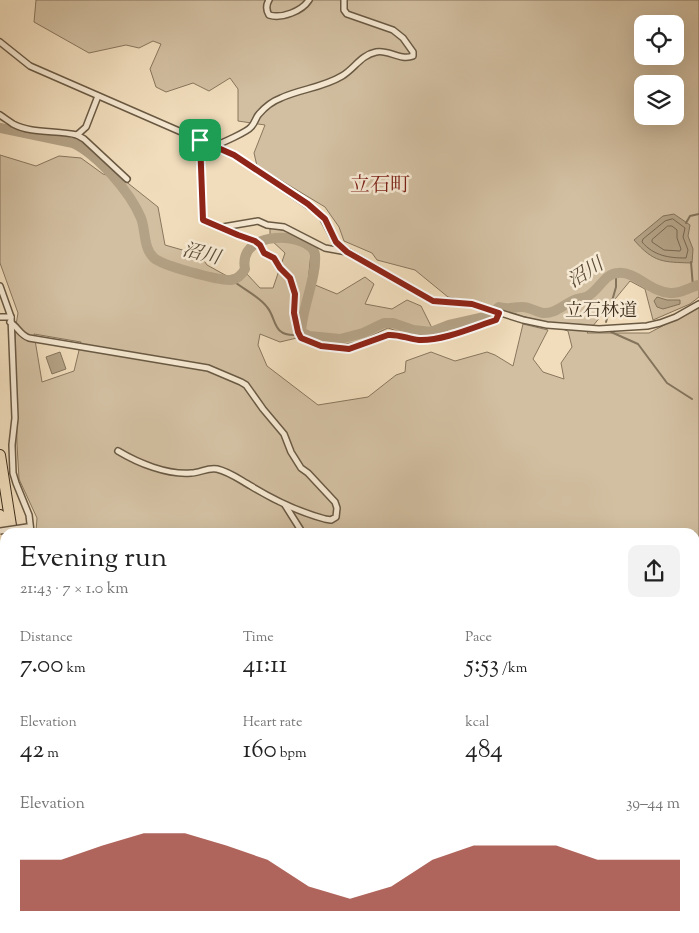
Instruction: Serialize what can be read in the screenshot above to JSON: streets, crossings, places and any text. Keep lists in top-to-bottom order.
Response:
{
  "streets": {
    "street": ["立石林道"]
  },
  "districts": ["立石町"],
  "water": ["沼川"],
  "page": {
    "heading": ["Evening run", "21:43 · 7 × 1.0 km"],
    "stats": [
      ["Distance", "7.00 km"],
      ["Time", "41:11"],
      ["Pace", "5:53 /km"],
      ["Elevation", "42 m"],
      ["Heart rate", "160 bpm"],
      ["kcal", "484"]
    ],
    "chart": ["Elevation", "39–44 m"]
  }
}
